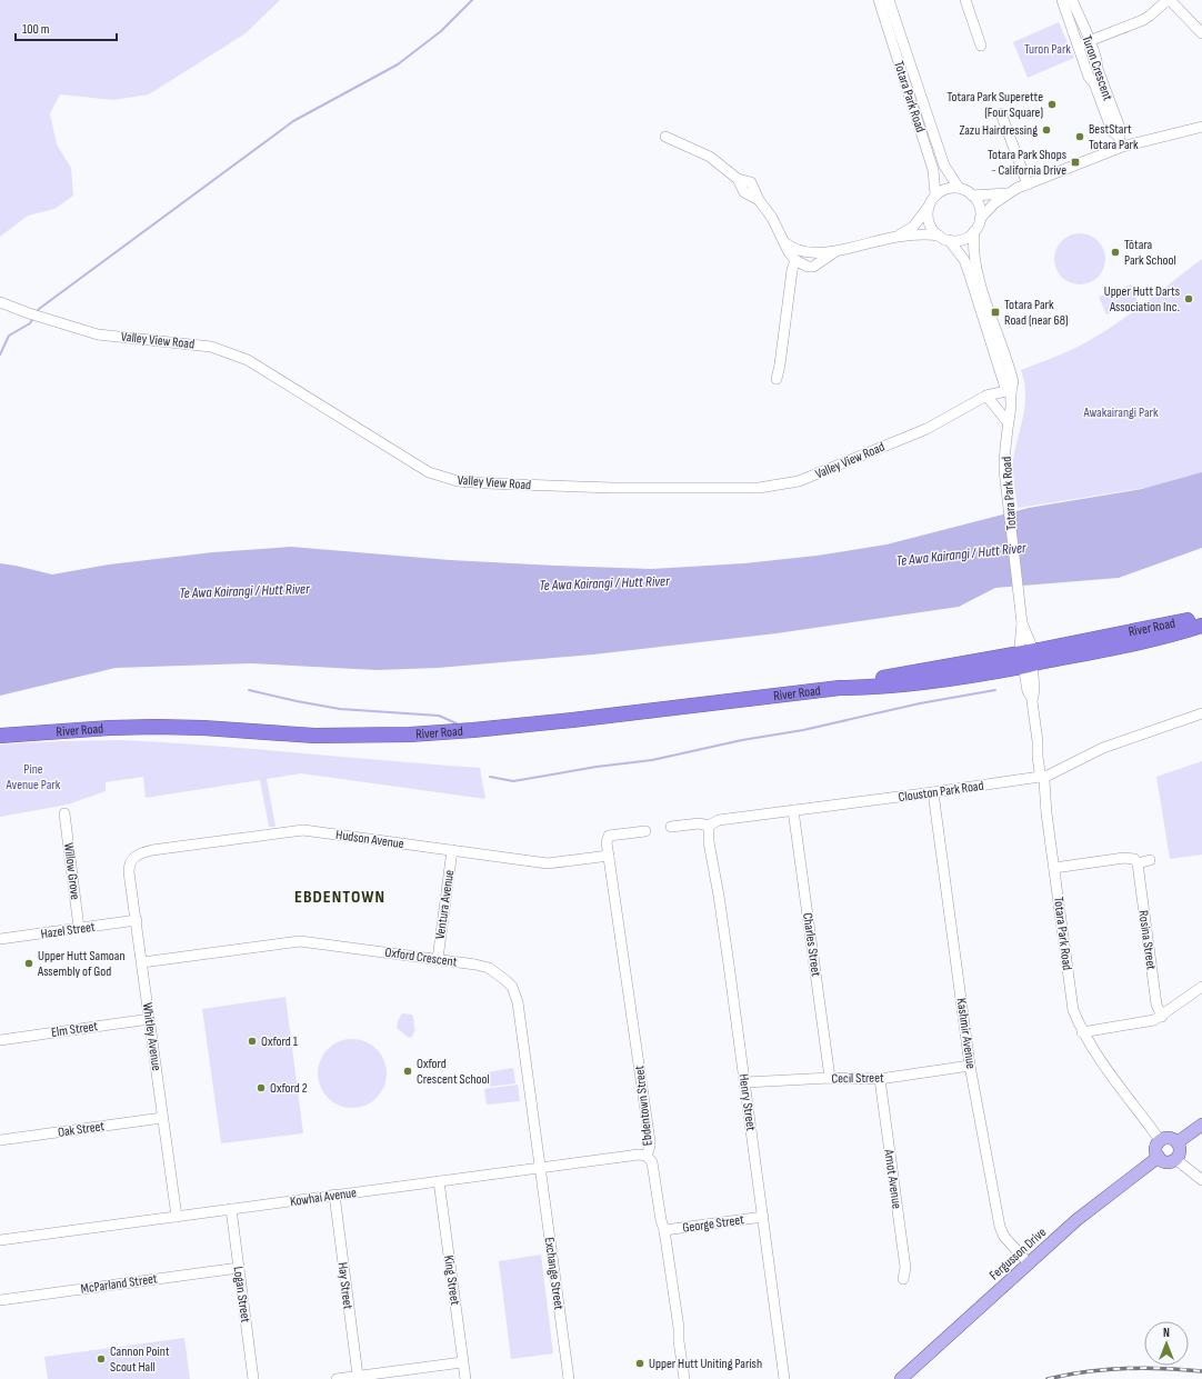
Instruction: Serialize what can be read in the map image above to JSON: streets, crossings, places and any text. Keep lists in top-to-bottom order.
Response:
{
  "streets": {
    "highway": ["River Road"],
    "main road": ["Fergusson Drive"],
    "street": [
      "Turon Crescent",
      "Totara Park Road",
      "Valley View Road",
      "Clouston Park Road",
      "Hudson Avenue",
      "Willow Grove",
      "Ventura Avenue",
      "Hazel Street",
      "Rosina Street",
      "Charles Street",
      "Oxford Crescent",
      "Elm Street",
      "Kashmir Avenue",
      "Whitley Avenue",
      "Cecil Street",
      "Henry Street",
      "Ebdentown Street",
      "Oak Street",
      "Arnot Avenue",
      "Kowhai Avenue",
      "George Street",
      "Exchange Street",
      "King Street",
      "McParland Street",
      "Hay Street",
      "Logan Street"
    ]
  },
  "crossings": [
    ["Totara Park Road", "Valley View Road"],
    ["Totara Park Road", "River Road"],
    ["Totara Park Road", "Clouston Park Road"],
    ["Totara Park Road", "Fergusson Drive"],
    ["Clouston Park Road", "Charles Street"],
    ["Clouston Park Road", "Kashmir Avenue"],
    ["Clouston Park Road", "Henry Street"],
    ["Hudson Avenue", "Ventura Avenue"],
    ["Hudson Avenue", "Whitley Avenue"],
    ["Hudson Avenue", "Ebdentown Street"],
    ["Willow Grove", "Hazel Street"],
    ["Ventura Avenue", "Oxford Crescent"],
    ["Hazel Street", "Whitley Avenue"],
    ["Charles Street", "Cecil Street"],
    ["Oxford Crescent", "Whitley Avenue"],
    ["Oxford Crescent", "Kowhai Avenue"],
    ["Oxford Crescent", "Exchange Street"],
    ["Elm Street", "Whitley Avenue"],
    ["Kashmir Avenue", "Cecil Street"],
    ["Kashmir Avenue", "Fergusson Drive"],
    ["Whitley Avenue", "Oak Street"],
    ["Whitley Avenue", "Kowhai Avenue"],
    ["Cecil Street", "Henry Street"],
    ["Cecil Street", "Arnot Avenue"],
    ["Henry Street", "George Street"],
    ["Ebdentown Street", "Kowhai Avenue"],
    ["Ebdentown Street", "George Street"],
    ["Kowhai Avenue", "Exchange Street"],
    ["Kowhai Avenue", "King Street"],
    ["Kowhai Avenue", "Hay Street"],
    ["Kowhai Avenue", "Logan Street"],
    ["McParland Street", "Logan Street"]
  ],
  "districts": ["EBDENTOWN"],
  "water": ["Te Awa Kairangi / Hutt River"],
  "parks": ["Turon Park", "Awakairangi Park", "Pine Avenue Park"],
  "places": {
    "other": [
      "Totara Park Superette (Four Square)",
      "Zazu Hairdressing",
      "BestStart Totara Park",
      "Tōtara Park School",
      "Upper Hutt Darts Association Inc.",
      "Upper Hutt Samoan Assembly of God",
      "Oxford 1",
      "Oxford Crescent School",
      "Oxford 2",
      "Cannon Point Scout Hall",
      "Upper Hutt Uniting Parish"
    ],
    "transit": ["Totara Park Shops - California Drive", "Totara Park Road (near 68)"]
  },
  "scale_bar": "100 m",
  "north": "top"
}
